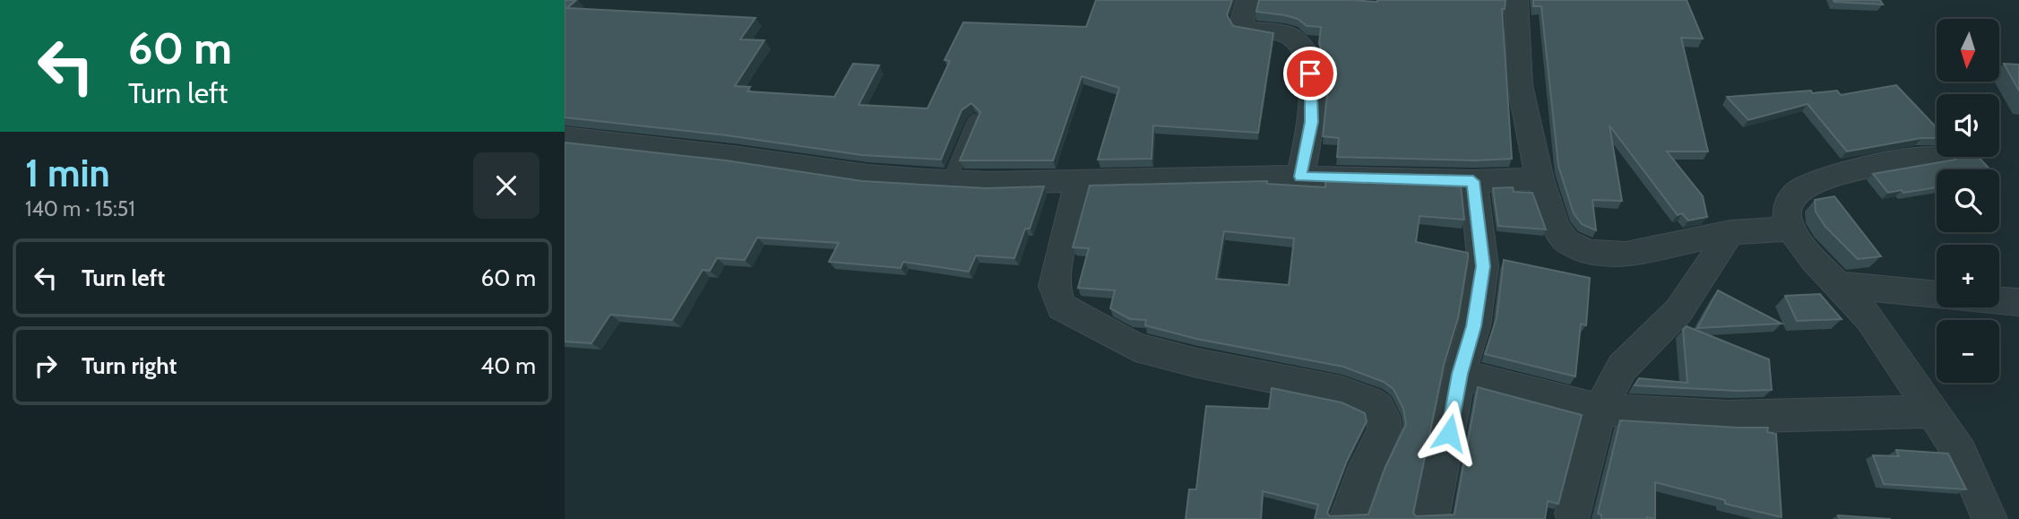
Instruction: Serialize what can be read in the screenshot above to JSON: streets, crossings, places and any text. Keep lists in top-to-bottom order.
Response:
{
  "north": "bottom",
  "page": {
    "turn": ["60 m", "Turn left"],
    "map_buttons": ["+", "−"],
    "heading": ["1 min", "140 m · 15:51"],
    "list": [
      {
        "name": "Turn left",
        "value": "60 m"
      },
      {
        "name": "Turn right",
        "value": "40 m"
      }
    ]
  }
}
